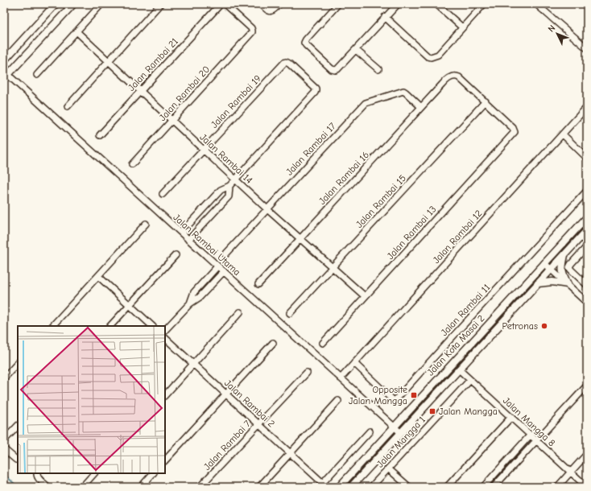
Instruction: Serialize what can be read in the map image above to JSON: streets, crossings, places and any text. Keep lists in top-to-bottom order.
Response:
{
  "streets": {
    "main road": ["Jalan Kota Masai 2"],
    "street": [
      "Jalan Rambai 21",
      "Jalan Rambai 20",
      "Jalan Rambai 19",
      "Jalan Rambai 17",
      "Jalan Rambai 14",
      "Jalan Rambai 16",
      "Jalan Rambai 15",
      "Jalan Rambai 13",
      "Jalan Rambai 12",
      "Jalan Rambai Utama",
      "Jalan Rambai 11",
      "Jalan Rambai 2",
      "Jalan Mangga 8",
      "Jalan Mangga 1",
      "Jalan Rambai 7"
    ]
  },
  "crossings": [
    ["Jalan Rambai 21", "Jalan Rambai 20"],
    ["Jalan Rambai 21", "Jalan Rambai 14"],
    ["Jalan Rambai 20", "Jalan Rambai 14"],
    ["Jalan Rambai 19", "Jalan Rambai 14"],
    ["Jalan Rambai 17", "Jalan Rambai 14"],
    ["Jalan Rambai 17", "Jalan Rambai 16"],
    ["Jalan Rambai 14", "Jalan Rambai 16"],
    ["Jalan Rambai 14", "Jalan Rambai 15"],
    ["Jalan Rambai 14", "Jalan Rambai 13"],
    ["Jalan Rambai 16", "Jalan Rambai 15"],
    ["Jalan Rambai 16", "Jalan Rambai 13"],
    ["Jalan Rambai 15", "Jalan Rambai 13"],
    ["Jalan Rambai 12", "Jalan Rambai Utama"],
    ["Jalan Rambai 12", "Jalan Rambai 11"],
    ["Jalan Rambai Utama", "Jalan Kota Masai 2"],
    ["Jalan Kota Masai 2", "Jalan Mangga 8"],
    ["Jalan Rambai 2", "Jalan Rambai 7"],
    ["Jalan Mangga 8", "Jalan Mangga 1"]
  ],
  "places": {
    "other": ["Petronas"],
    "transit": ["Opposite Jalan Mangga", "Jalan Mangga"]
  },
  "north": "top left"
}
